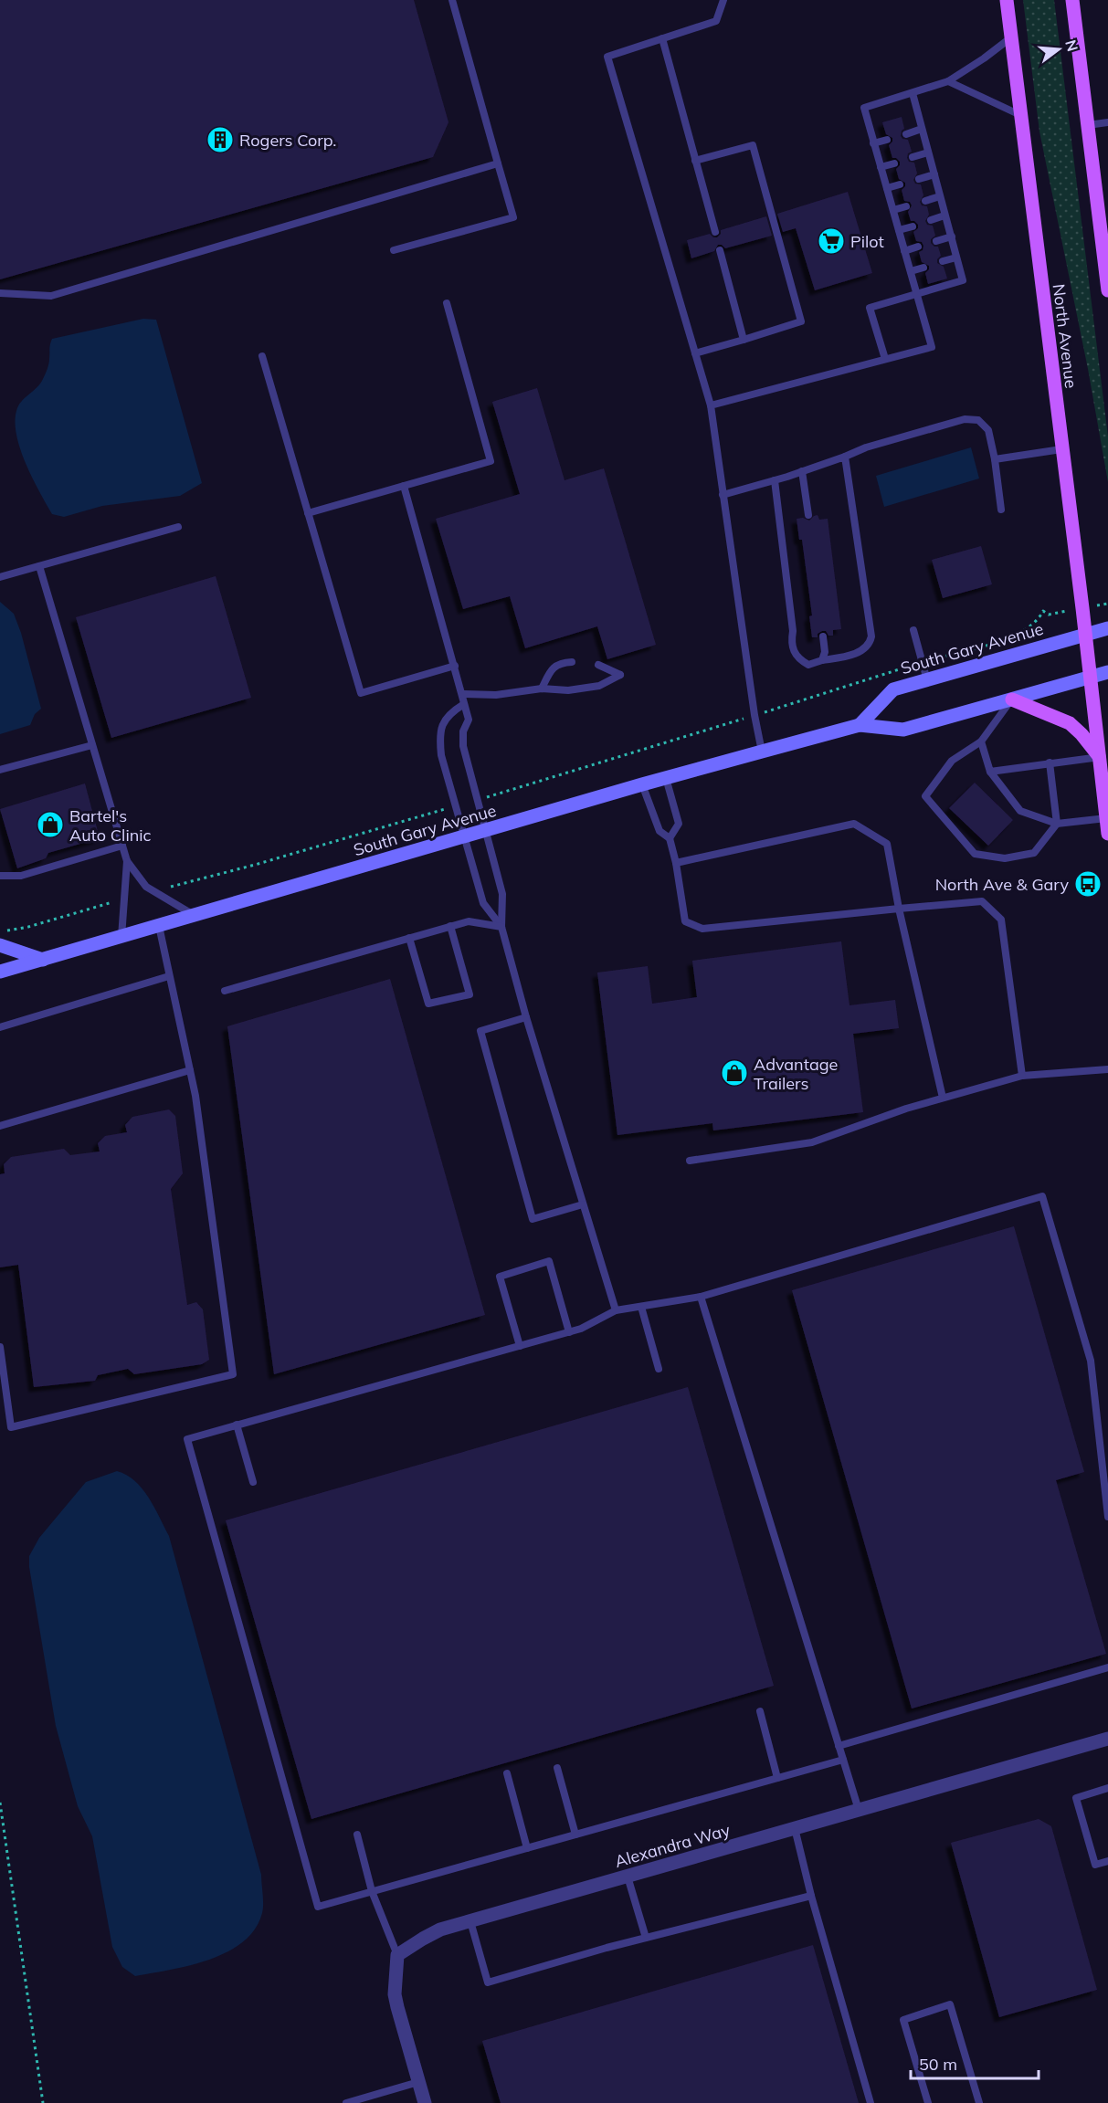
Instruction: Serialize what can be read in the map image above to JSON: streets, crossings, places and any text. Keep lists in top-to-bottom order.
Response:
{
  "streets": {
    "main road": ["North Avenue", "South Gary Avenue"],
    "street": ["Alexandra Way"]
  },
  "crossings": [
    ["North Avenue", "South Gary Avenue"]
  ],
  "places": {
    "building": ["Rogers Corp."],
    "supermarket": ["Pilot"],
    "shop": ["Bartel's Auto Clinic", "Advantage Trailers"],
    "bus stop": ["North Ave & Gary"]
  },
  "scale_bar": "50 m",
  "north": "right"
}
